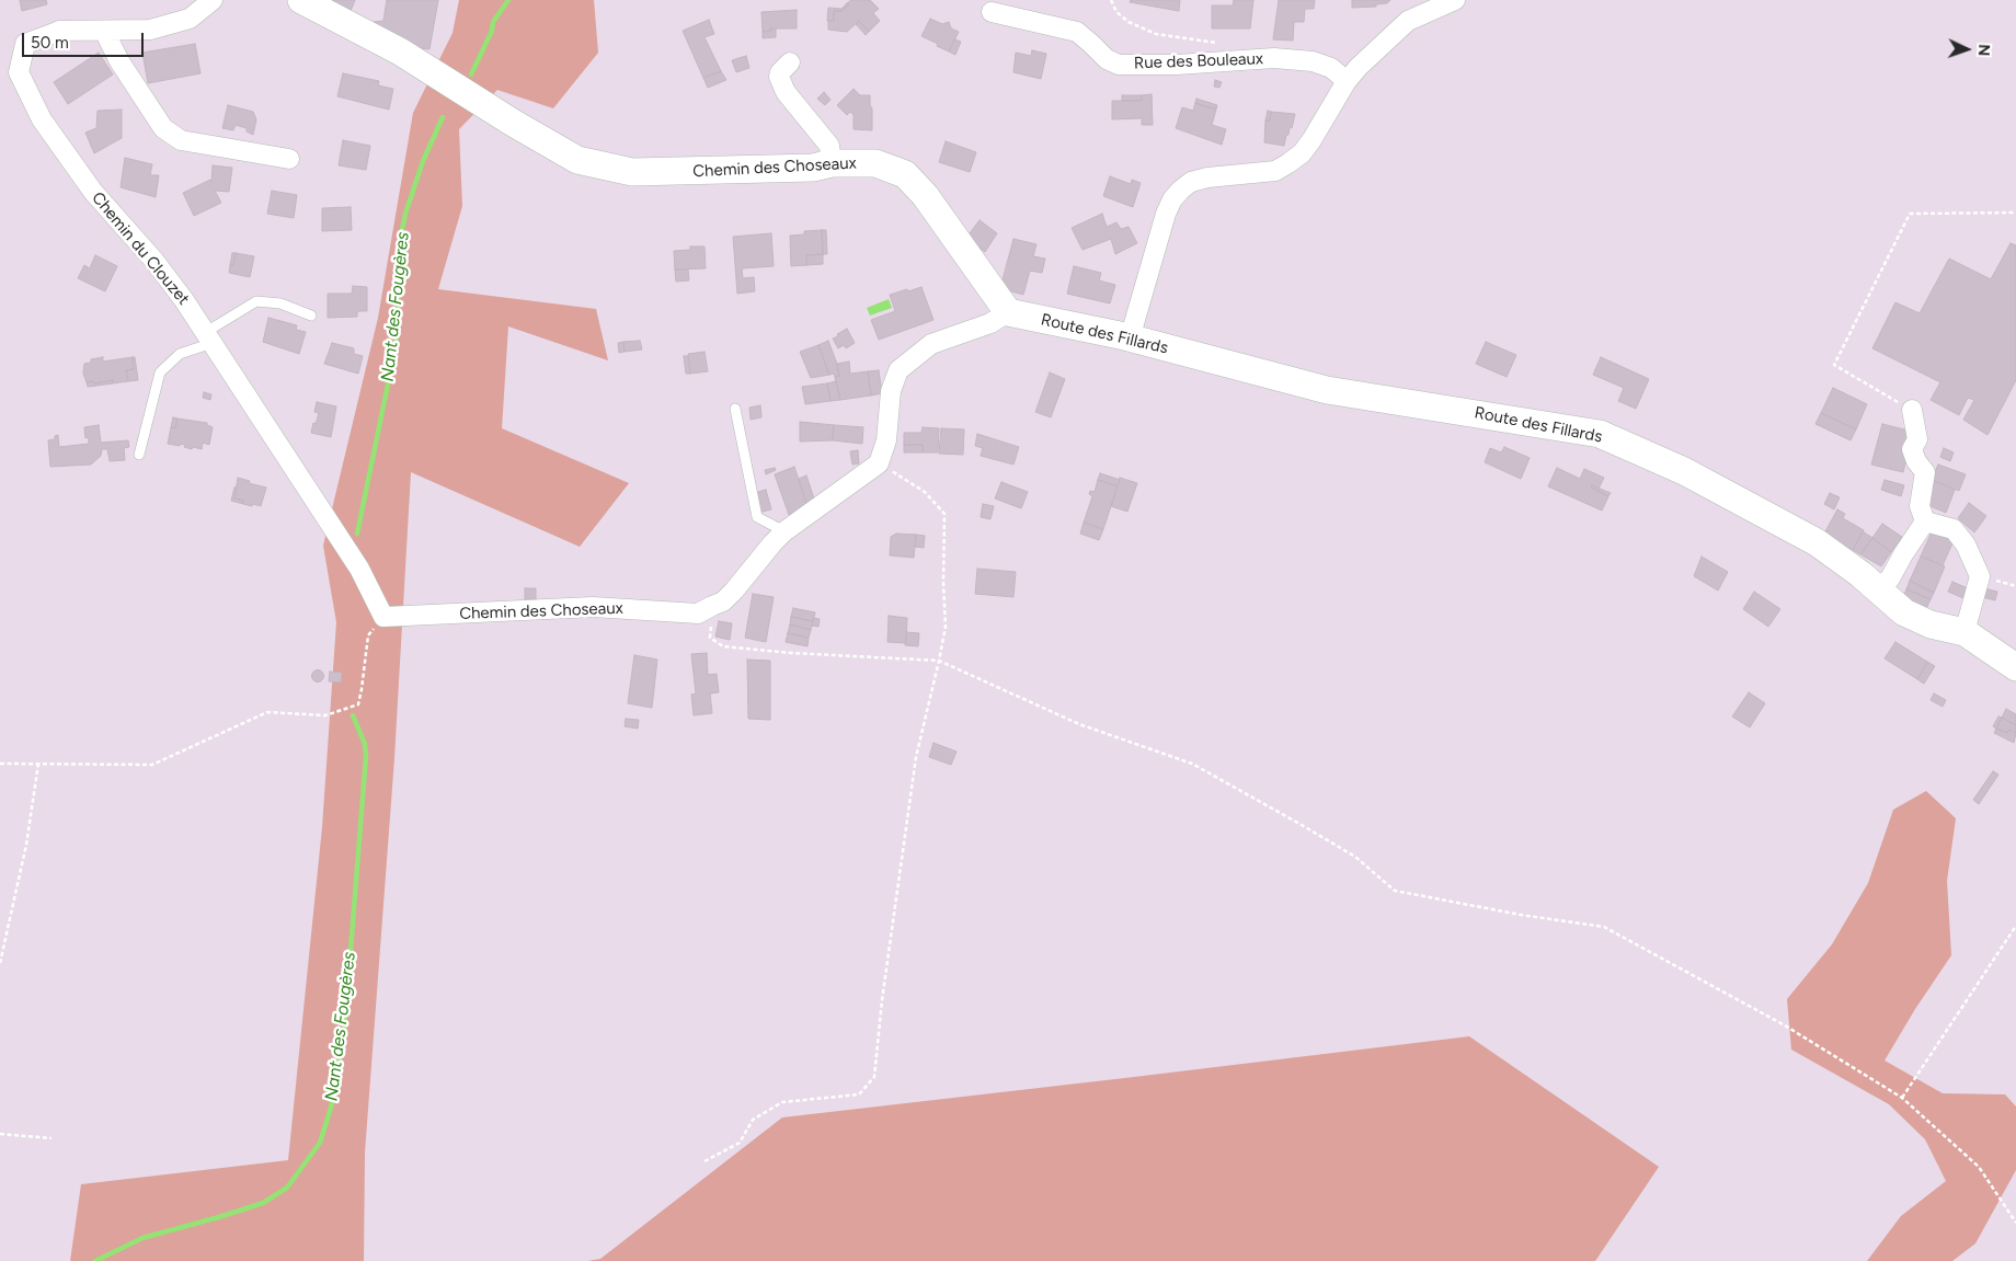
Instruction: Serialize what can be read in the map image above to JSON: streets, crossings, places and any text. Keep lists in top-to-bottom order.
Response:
{
  "streets": {
    "street": [
      "Rue des Bouleaux",
      "Chemin des Choseaux",
      "Chemin du Clouzet",
      "Route des Fillards"
    ]
  },
  "crossings": [
    ["Chemin des Choseaux", "Chemin du Clouzet"],
    ["Chemin des Choseaux", "Route des Fillards"]
  ],
  "water": ["Nant des Fougères"],
  "scale_bar": "50 m",
  "north": "right"
}
